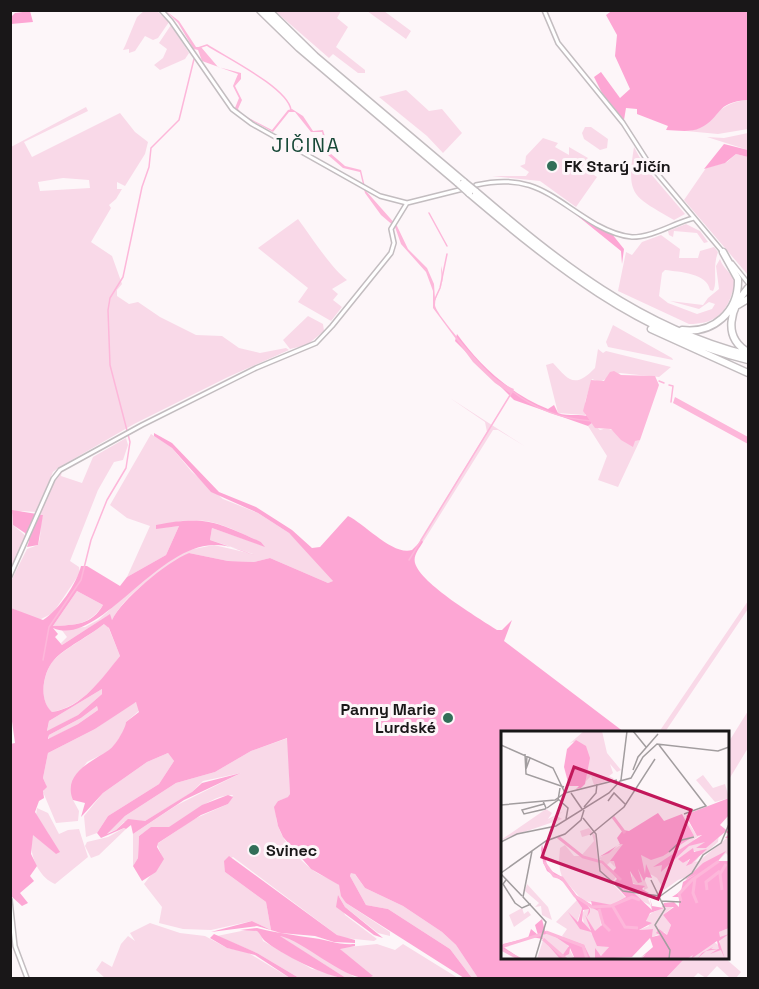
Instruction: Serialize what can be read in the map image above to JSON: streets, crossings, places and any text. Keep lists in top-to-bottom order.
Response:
{
  "districts": ["JIČINA"],
  "places": ["FK Starý Jičín", "Panny Marie Lurdské", "Svinec"]
}
